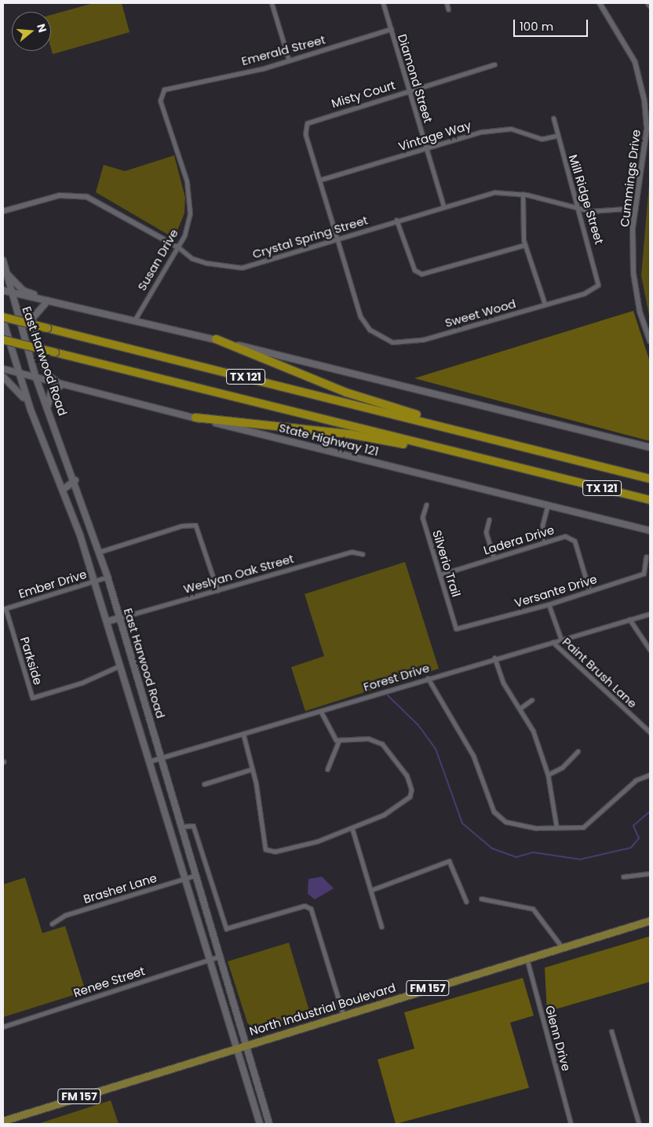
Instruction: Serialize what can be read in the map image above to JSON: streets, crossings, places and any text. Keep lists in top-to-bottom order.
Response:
{
  "streets": {
    "highway": ["TX 121"],
    "main road": [
      "East Harwood Road",
      "State Highway 121",
      "FM 157",
      "North Industrial Boulevard"
    ],
    "street": [
      "Emerald Street",
      "Diamond Street",
      "Misty Court",
      "Vintage Way",
      "Cummings Drive",
      "Mill Ridge Street",
      "Crystal Spring Street",
      "Susan Drive",
      "Sweet Wood",
      "Ladera Drive",
      "Silverio Trail",
      "Weslyan Oak Street",
      "Ember Drive",
      "Versante Drive",
      "Parkside",
      "Paint Brush Lane",
      "Forest Drive",
      "Brasher Lane",
      "Renee Street",
      "Glenn Drive"
    ]
  },
  "crossings": [
    ["Emerald Street", "Diamond Street"],
    ["Emerald Street", "Susan Drive"],
    ["Diamond Street", "Misty Court"],
    ["Diamond Street", "Vintage Way"],
    ["Diamond Street", "Crystal Spring Street"],
    ["Misty Court", "Vintage Way"],
    ["Vintage Way", "Mill Ridge Street"],
    ["Cummings Drive", "Crystal Spring Street"],
    ["Mill Ridge Street", "Crystal Spring Street"],
    ["Mill Ridge Street", "Sweet Wood"],
    ["Crystal Spring Street", "Susan Drive"],
    ["Crystal Spring Street", "Sweet Wood"],
    ["East Harwood Road", "State Highway 121"],
    ["East Harwood Road", "Weslyan Oak Street"],
    ["East Harwood Road", "Ember Drive"],
    ["East Harwood Road", "Parkside"],
    ["East Harwood Road", "Forest Drive"],
    ["East Harwood Road", "Brasher Lane"],
    ["East Harwood Road", "Renee Street"],
    ["East Harwood Road", "North Industrial Boulevard"],
    ["Ladera Drive", "Silverio Trail"],
    ["Ladera Drive", "Versante Drive"],
    ["Silverio Trail", "Versante Drive"],
    ["Ember Drive", "Parkside"],
    ["Versante Drive", "Paint Brush Lane"],
    ["Paint Brush Lane", "Forest Drive"],
    ["North Industrial Boulevard", "Glenn Drive"]
  ],
  "scale_bar": "100 m",
  "north": "right"
}
